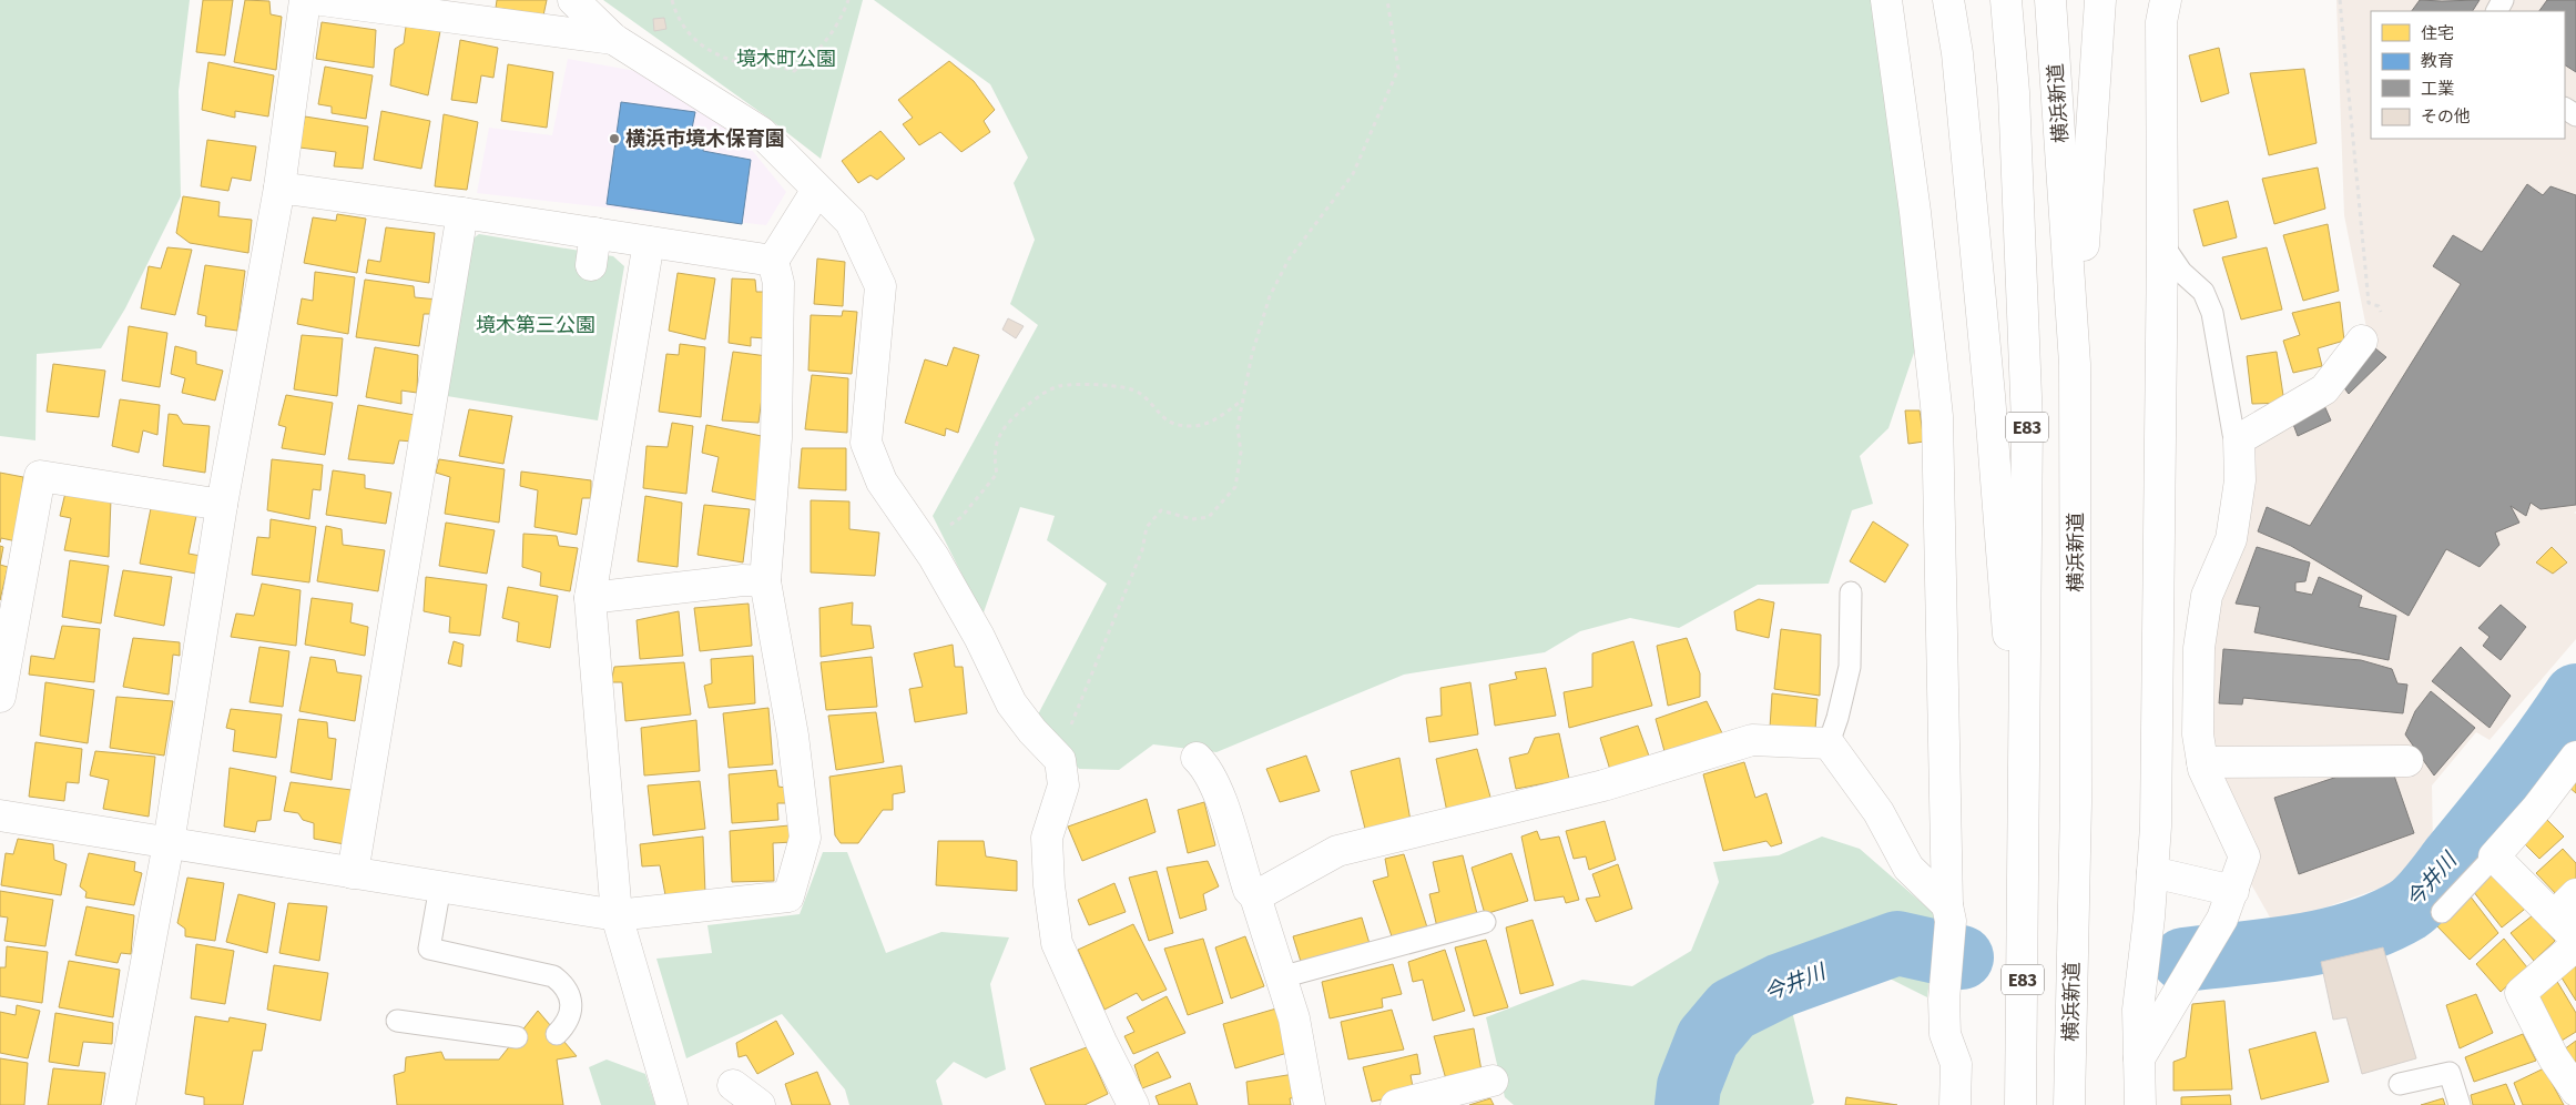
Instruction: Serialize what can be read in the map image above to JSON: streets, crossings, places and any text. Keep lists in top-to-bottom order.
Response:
{
  "streets": {
    "main road": ["横浜新道", "E83"]
  },
  "water": ["今井川"],
  "parks": ["境木町公園", "境木第三公園"],
  "places": ["横浜市境木保育園"],
  "legend": [
    "住宅",
    "教育",
    "工業",
    "その他"
  ]
}
